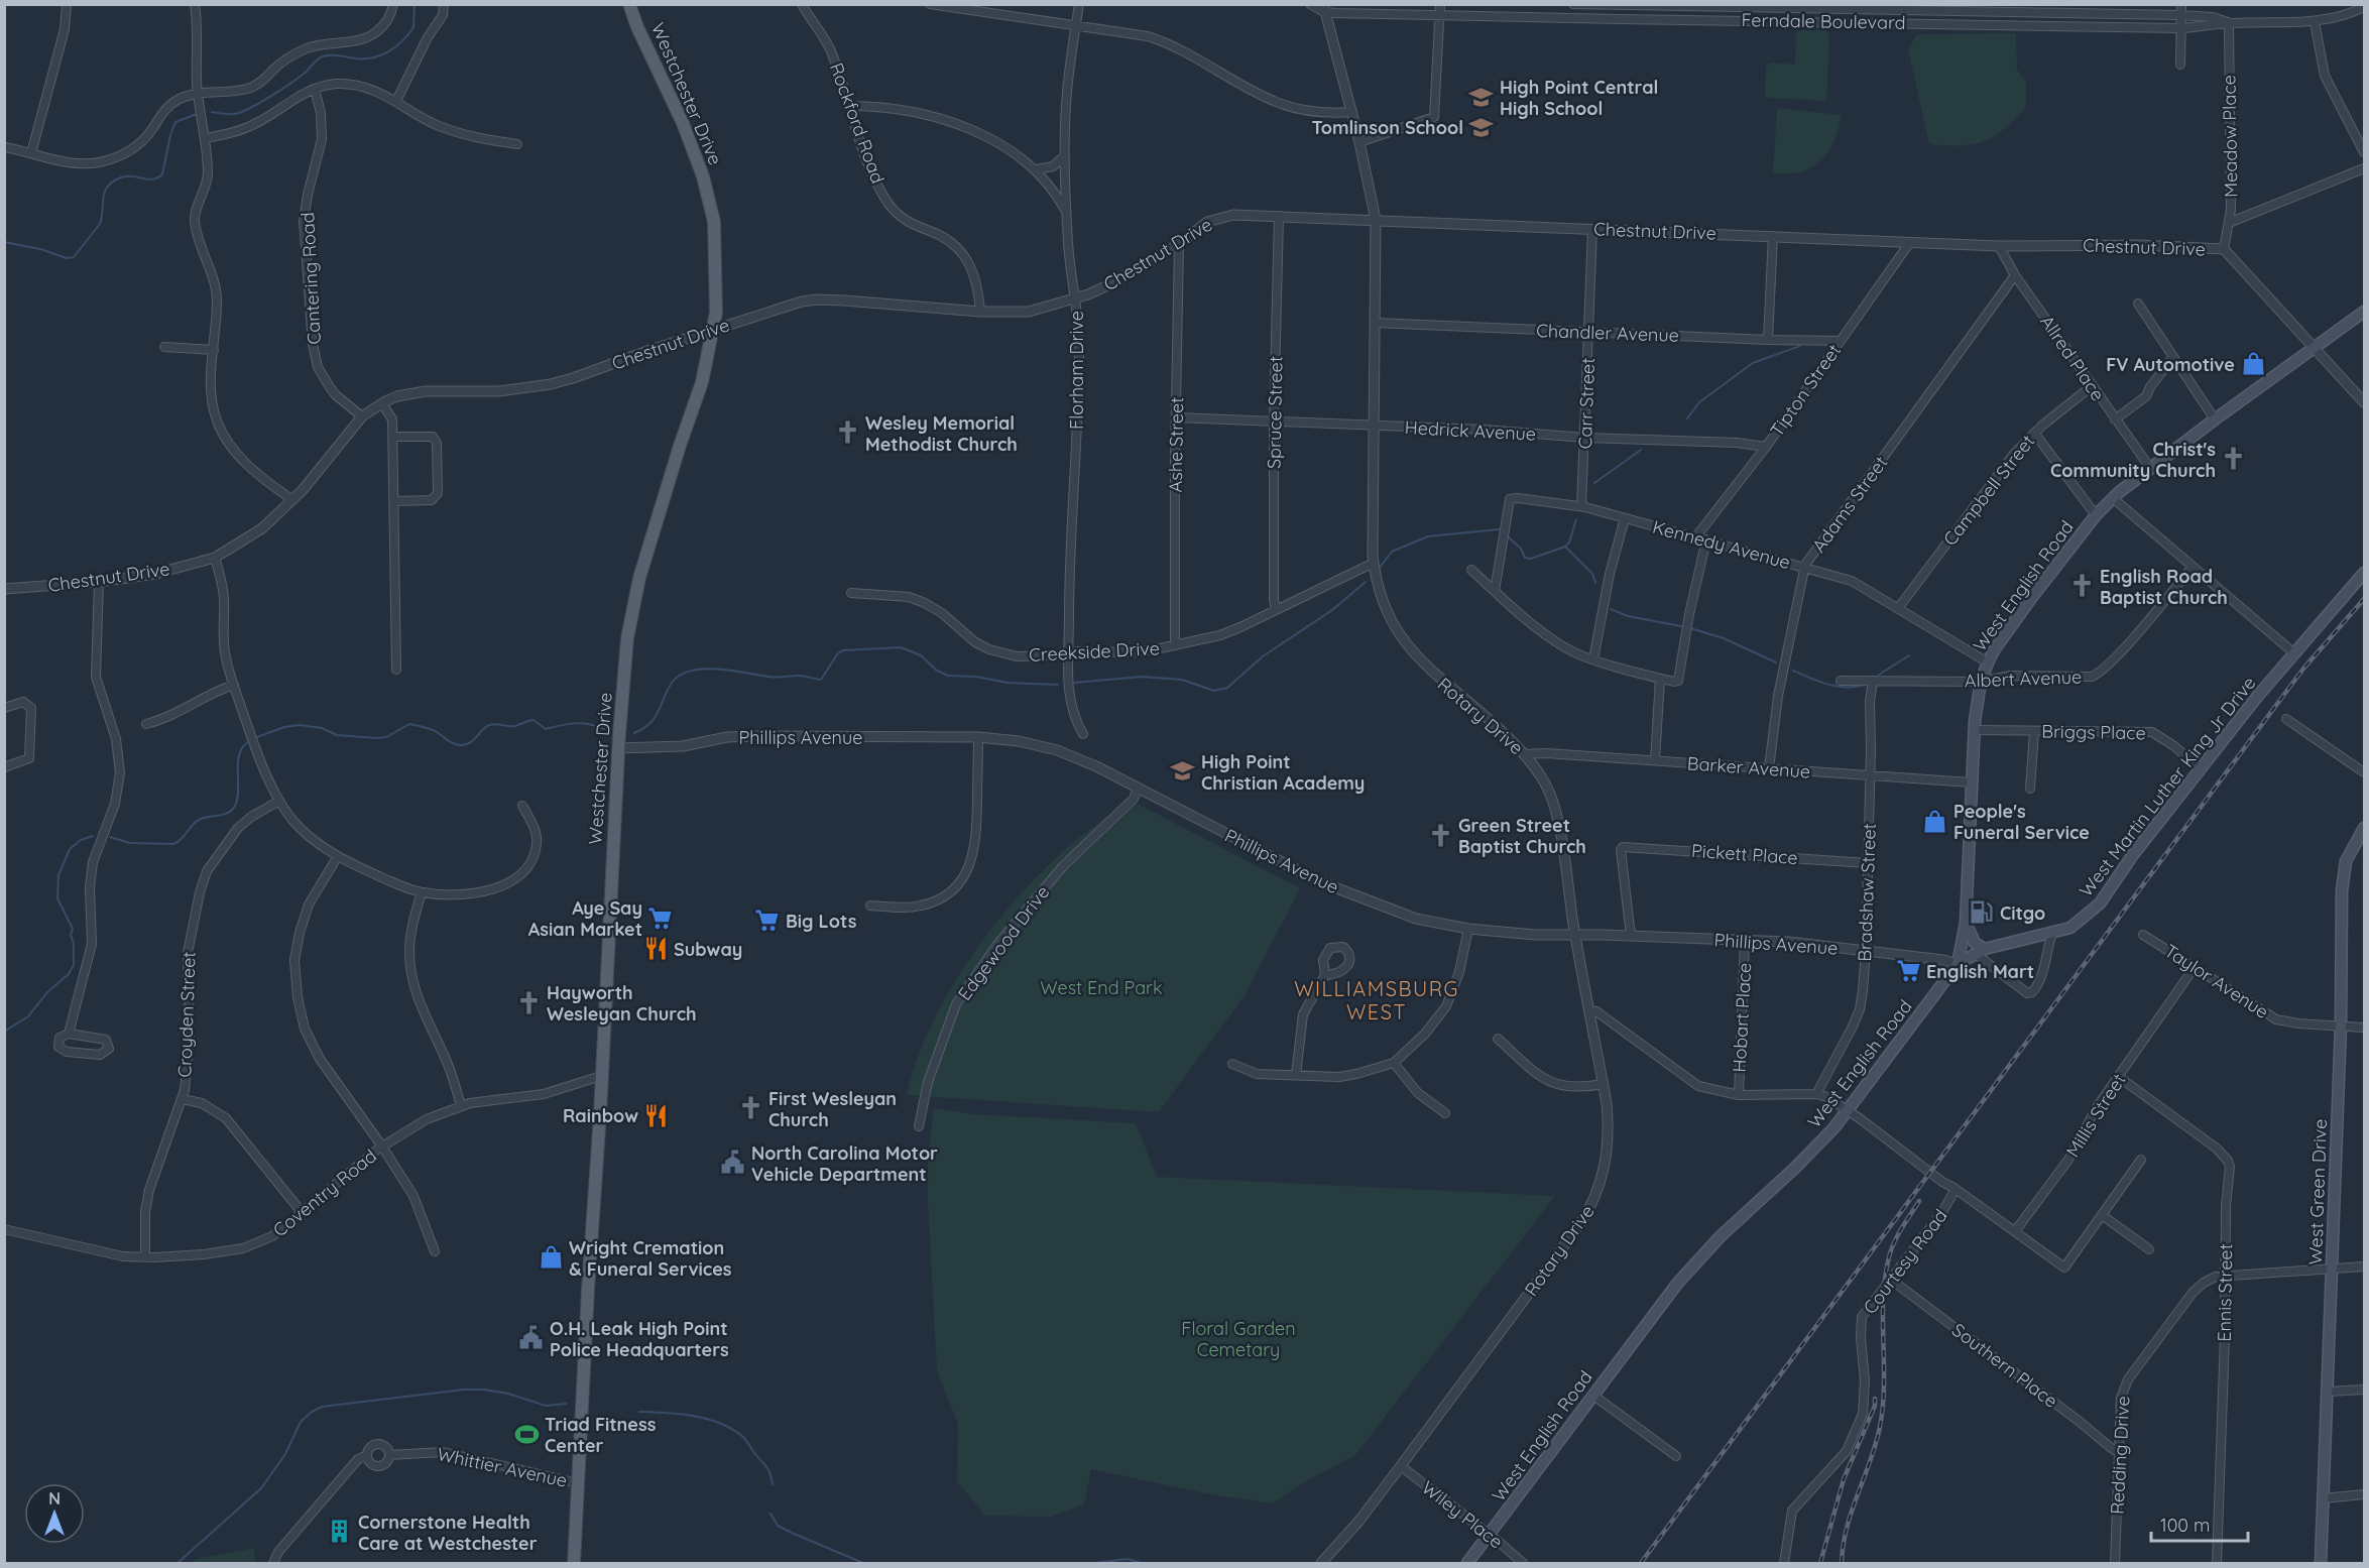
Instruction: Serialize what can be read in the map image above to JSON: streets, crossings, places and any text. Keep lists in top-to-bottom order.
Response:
{
  "streets": {
    "main road": [
      "Westchester Drive",
      "West English Road",
      "West Martin Luther King Jr Drive",
      "West Green Drive"
    ],
    "street": [
      "Ferndale Boulevard",
      "Rockford Road",
      "Meadow Place",
      "Chestnut Drive",
      "Cantering Road",
      "Chandler Avenue",
      "Allred Place",
      "Florham Drive",
      "Tipton Street",
      "Carr Street",
      "Spruce Street",
      "Hedrick Avenue",
      "Ashe Street",
      "Campbell Street",
      "Adams Street",
      "Kennedy Avenue",
      "Creekside Drive",
      "Albert Avenue",
      "Rotary Drive",
      "Briggs Place",
      "Phillips Avenue",
      "Barker Avenue",
      "Pickett Place",
      "Bradshaw Street",
      "Edgewood Drive",
      "Taylor Avenue",
      "Croyden Street",
      "Hobart Place",
      "Millis Street",
      "Coventry Road",
      "Courtesy Road",
      "Ennis Street",
      "Southern Place",
      "Redding Drive",
      "Whittier Avenue",
      "Wiley Place"
    ]
  },
  "crossings": [
    ["Ferndale Boulevard", "Meadow Place"],
    ["Ferndale Boulevard", "Rotary Drive"],
    ["Westchester Drive", "Chestnut Drive"],
    ["Westchester Drive", "Phillips Avenue"],
    ["Westchester Drive", "Coventry Road"],
    ["Westchester Drive", "Whittier Avenue"],
    ["Rockford Road", "Chestnut Drive"],
    ["Meadow Place", "Chestnut Drive"],
    ["Chestnut Drive", "Cantering Road"],
    ["Chestnut Drive", "Allred Place"],
    ["Chestnut Drive", "Florham Drive"],
    ["Chestnut Drive", "Tipton Street"],
    ["Chestnut Drive", "Carr Street"],
    ["Chestnut Drive", "Spruce Street"],
    ["Chestnut Drive", "Ashe Street"],
    ["Chestnut Drive", "West English Road"],
    ["Chestnut Drive", "Rotary Drive"],
    ["Chandler Avenue", "Tipton Street"],
    ["Chandler Avenue", "Carr Street"],
    ["Chandler Avenue", "Rotary Drive"],
    ["Allred Place", "Campbell Street"],
    ["Allred Place", "Adams Street"],
    ["Allred Place", "West English Road"],
    ["Florham Drive", "Creekside Drive"],
    ["Tipton Street", "Hedrick Avenue"],
    ["Tipton Street", "Kennedy Avenue"],
    ["Carr Street", "Hedrick Avenue"],
    ["Carr Street", "Kennedy Avenue"],
    ["Spruce Street", "Hedrick Avenue"],
    ["Spruce Street", "Creekside Drive"],
    ["Hedrick Avenue", "Ashe Street"],
    ["Hedrick Avenue", "Rotary Drive"],
    ["Ashe Street", "Creekside Drive"],
    ["Campbell Street", "Kennedy Avenue"],
    ["Adams Street", "Kennedy Avenue"],
    ["Adams Street", "Barker Avenue"],
    ["Kennedy Avenue", "West English Road"],
    ["West English Road", "Albert Avenue"],
    ["West English Road", "Briggs Place"],
    ["West English Road", "Phillips Avenue"],
    ["West English Road", "Barker Avenue"],
    ["West English Road", "West Martin Luther King Jr Drive"],
    ["West English Road", "Wiley Place"],
    ["Creekside Drive", "Rotary Drive"],
    ["Albert Avenue", "Bradshaw Street"],
    ["Rotary Drive", "Phillips Avenue"],
    ["Rotary Drive", "Barker Avenue"],
    ["Rotary Drive", "Wiley Place"],
    ["Briggs Place", "West Martin Luther King Jr Drive"],
    ["Phillips Avenue", "West Martin Luther King Jr Drive"],
    ["Phillips Avenue", "Pickett Place"],
    ["Phillips Avenue", "Bradshaw Street"],
    ["Phillips Avenue", "Edgewood Drive"],
    ["Phillips Avenue", "Hobart Place"],
    ["Barker Avenue", "Bradshaw Street"],
    ["Pickett Place", "Bradshaw Street"],
    ["Taylor Avenue", "Millis Street"],
    ["Taylor Avenue", "West Green Drive"],
    ["Croyden Street", "Coventry Road"],
    ["Millis Street", "Ennis Street"],
    ["West Green Drive", "Redding Drive"],
    ["Courtesy Road", "Southern Place"],
    ["Ennis Street", "Redding Drive"],
    ["Southern Place", "Redding Drive"]
  ],
  "districts": ["WILLIAMSBURG WEST"],
  "parks": ["West End Park", "Floral Garden Cemetary"],
  "places": {
    "school or university": ["High Point Central High School", "Tomlinson School", "High Point Christian Academy"],
    "shop": ["FV Automotive", "People's Funeral Service", "Wright Cremation & Funeral Services"],
    "church": [
      "Wesley Memorial Methodist Church",
      "Christ's Community Church",
      "English Road Baptist Church",
      "Green Street Baptist Church",
      "Hayworth Wesleyan Church",
      "First Wesleyan Church"
    ],
    "fuel station": ["Citgo"],
    "supermarket": ["Aye Say Asian Market", "Big Lots", "English Mart"],
    "restaurant": ["Subway", "Rainbow"],
    "public building": ["North Carolina Motor Vehicle Department", "O.H. Leak High Point Police Headquarters"],
    "sports": ["Triad Fitness Center"],
    "building": ["Cornerstone Health Care at Westchester"]
  },
  "scale_bar": "100 m",
  "north": "top"
}
